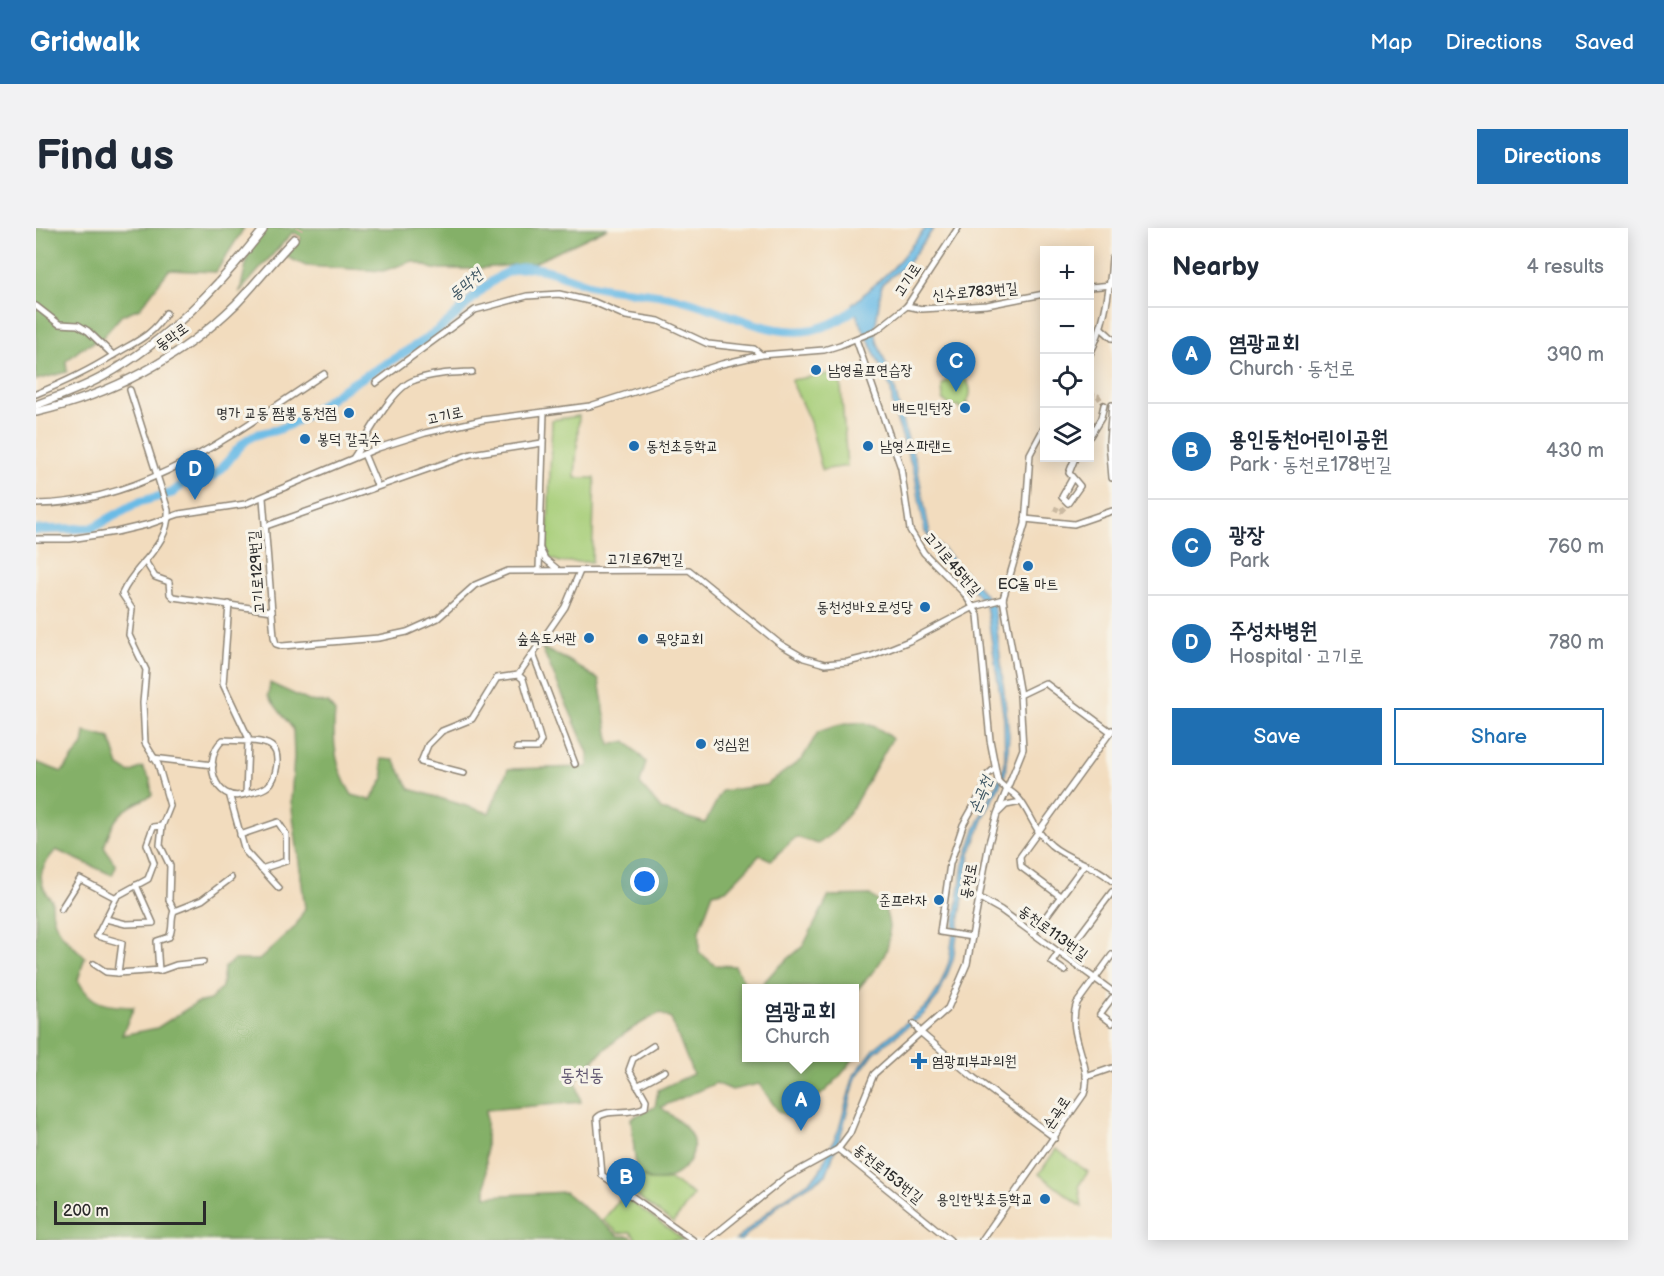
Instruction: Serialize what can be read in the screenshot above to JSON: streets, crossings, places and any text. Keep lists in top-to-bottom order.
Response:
{
  "streets": {
    "main road": ["동막로"],
    "street": [
      "고기로",
      "신수로783번길",
      "고기로67번길",
      "고기로45번길",
      "고기로129번길",
      "동천로",
      "동천로113번길",
      "손곡로",
      "동천로153번길"
    ]
  },
  "crossings": [
    ["고기로", "신수로783번길"],
    ["고기로", "고기로45번길"],
    ["고기로", "고기로129번길"],
    ["고기로67번길", "고기로45번길"],
    ["고기로67번길", "고기로129번길"],
    ["고기로67번길", "동천로"],
    ["동천로", "동천로113번길"],
    ["동천로", "동천로153번길"]
  ],
  "districts": ["동천동"],
  "water": ["동막천", "손곡천"],
  "places": {
    "other": [
      "남영골프연습장",
      "배드민턴장",
      "명가 교동 짬뽕 동천점",
      "봉덕 칼국수",
      "동천초등학교",
      "남영스파랜드",
      "EC돌 마트",
      "동천성바오로성당",
      "숲속도서관",
      "목양교회",
      "성심원",
      "준프라자",
      "용인한빛초등학교"
    ],
    "health": ["염광피부과의원"]
  },
  "scale_bar": "200 m",
  "page": {
    "header": "Gridwalk",
    "nav": ["Map", "Directions", "Saved"],
    "buttons": [
      "Directions",
      ["Save", "Share"]
    ],
    "title": "Find us",
    "heading": ["Nearby", "4 results"],
    "map_buttons": ["+", "−"],
    "list": [
      {
        "mark": "A",
        "name": "염광교회",
        "note": "Church · 동천로",
        "value": "390 m"
      },
      {
        "mark": "B",
        "name": "용인동천어린이공원",
        "note": "Park · 동천로178번길",
        "value": "430 m"
      },
      {
        "mark": "C",
        "name": "광장",
        "note": "Park",
        "value": "760 m"
      },
      {
        "mark": "D",
        "name": "주성차병원",
        "note": "Hospital · 고기로",
        "value": "780 m"
      }
    ],
    "pins": [
      "C",
      "D",
      "A",
      "B"
    ],
    "popup": ["염광교회", "Church"],
    "scale": "200 m"
  }
}
